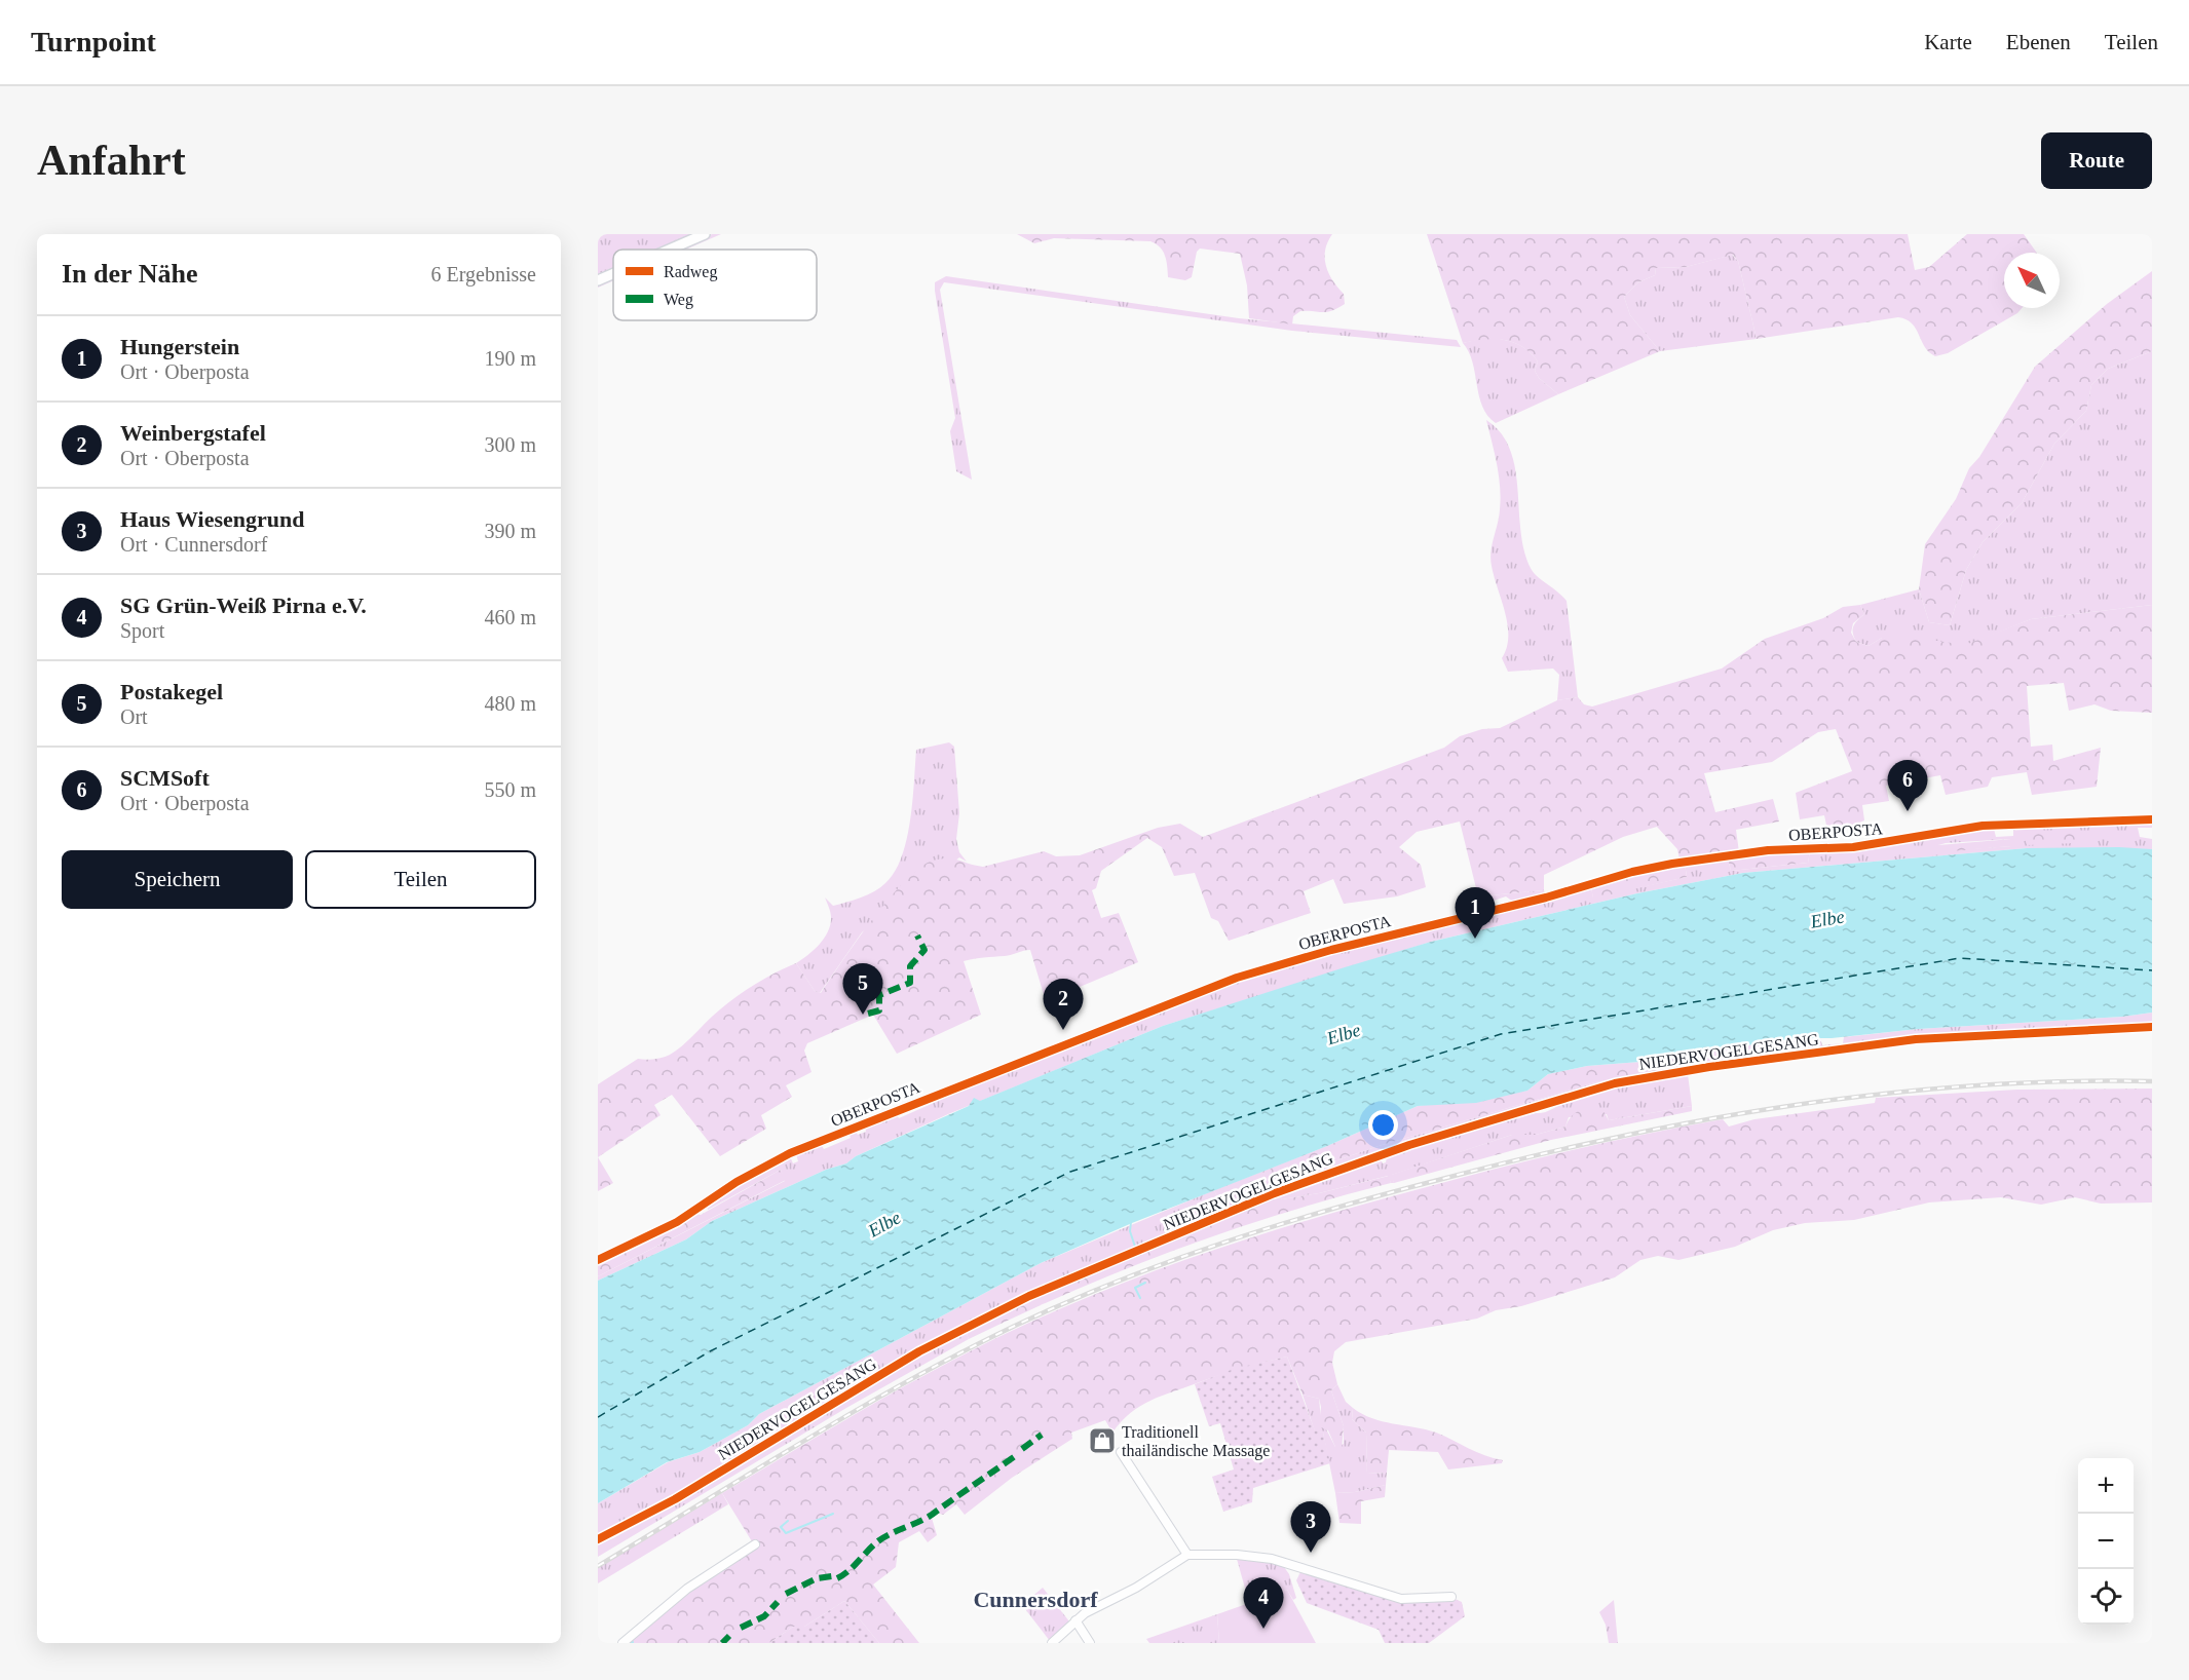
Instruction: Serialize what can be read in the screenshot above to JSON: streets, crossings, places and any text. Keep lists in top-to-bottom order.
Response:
{
  "streets": {
    "street": ["OBERPOSTA", "NIEDERVOGELGESANG"]
  },
  "districts": ["Cunnersdorf"],
  "water": ["Elbe"],
  "places": {
    "shop": ["Traditionell thailändische Massage"]
  },
  "legend": ["Radweg", "Weg"],
  "north": "top left",
  "page": {
    "header": "Turnpoint",
    "nav": ["Karte", "Ebenen", "Teilen"],
    "buttons": [
      "Route",
      ["Speichern", "Teilen"]
    ],
    "title": "Anfahrt",
    "heading": ["In der Nähe", "6 Ergebnisse"],
    "list": [
      {
        "mark": "1",
        "name": "Hungerstein",
        "note": "Ort · Oberposta",
        "value": "190 m"
      },
      {
        "mark": "2",
        "name": "Weinbergstafel",
        "note": "Ort · Oberposta",
        "value": "300 m"
      },
      {
        "mark": "3",
        "name": "Haus Wiesengrund",
        "note": "Ort · Cunnersdorf",
        "value": "390 m"
      },
      {
        "mark": "4",
        "name": "SG Grün-Weiß Pirna e.V.",
        "note": "Sport",
        "value": "460 m"
      },
      {
        "mark": "5",
        "name": "Postakegel",
        "note": "Ort",
        "value": "480 m"
      },
      {
        "mark": "6",
        "name": "SCMSoft",
        "note": "Ort · Oberposta",
        "value": "550 m"
      }
    ],
    "pins": [
      "6",
      "1",
      "5",
      "2",
      "3",
      "4"
    ],
    "map_buttons": ["+", "−"]
  }
}
